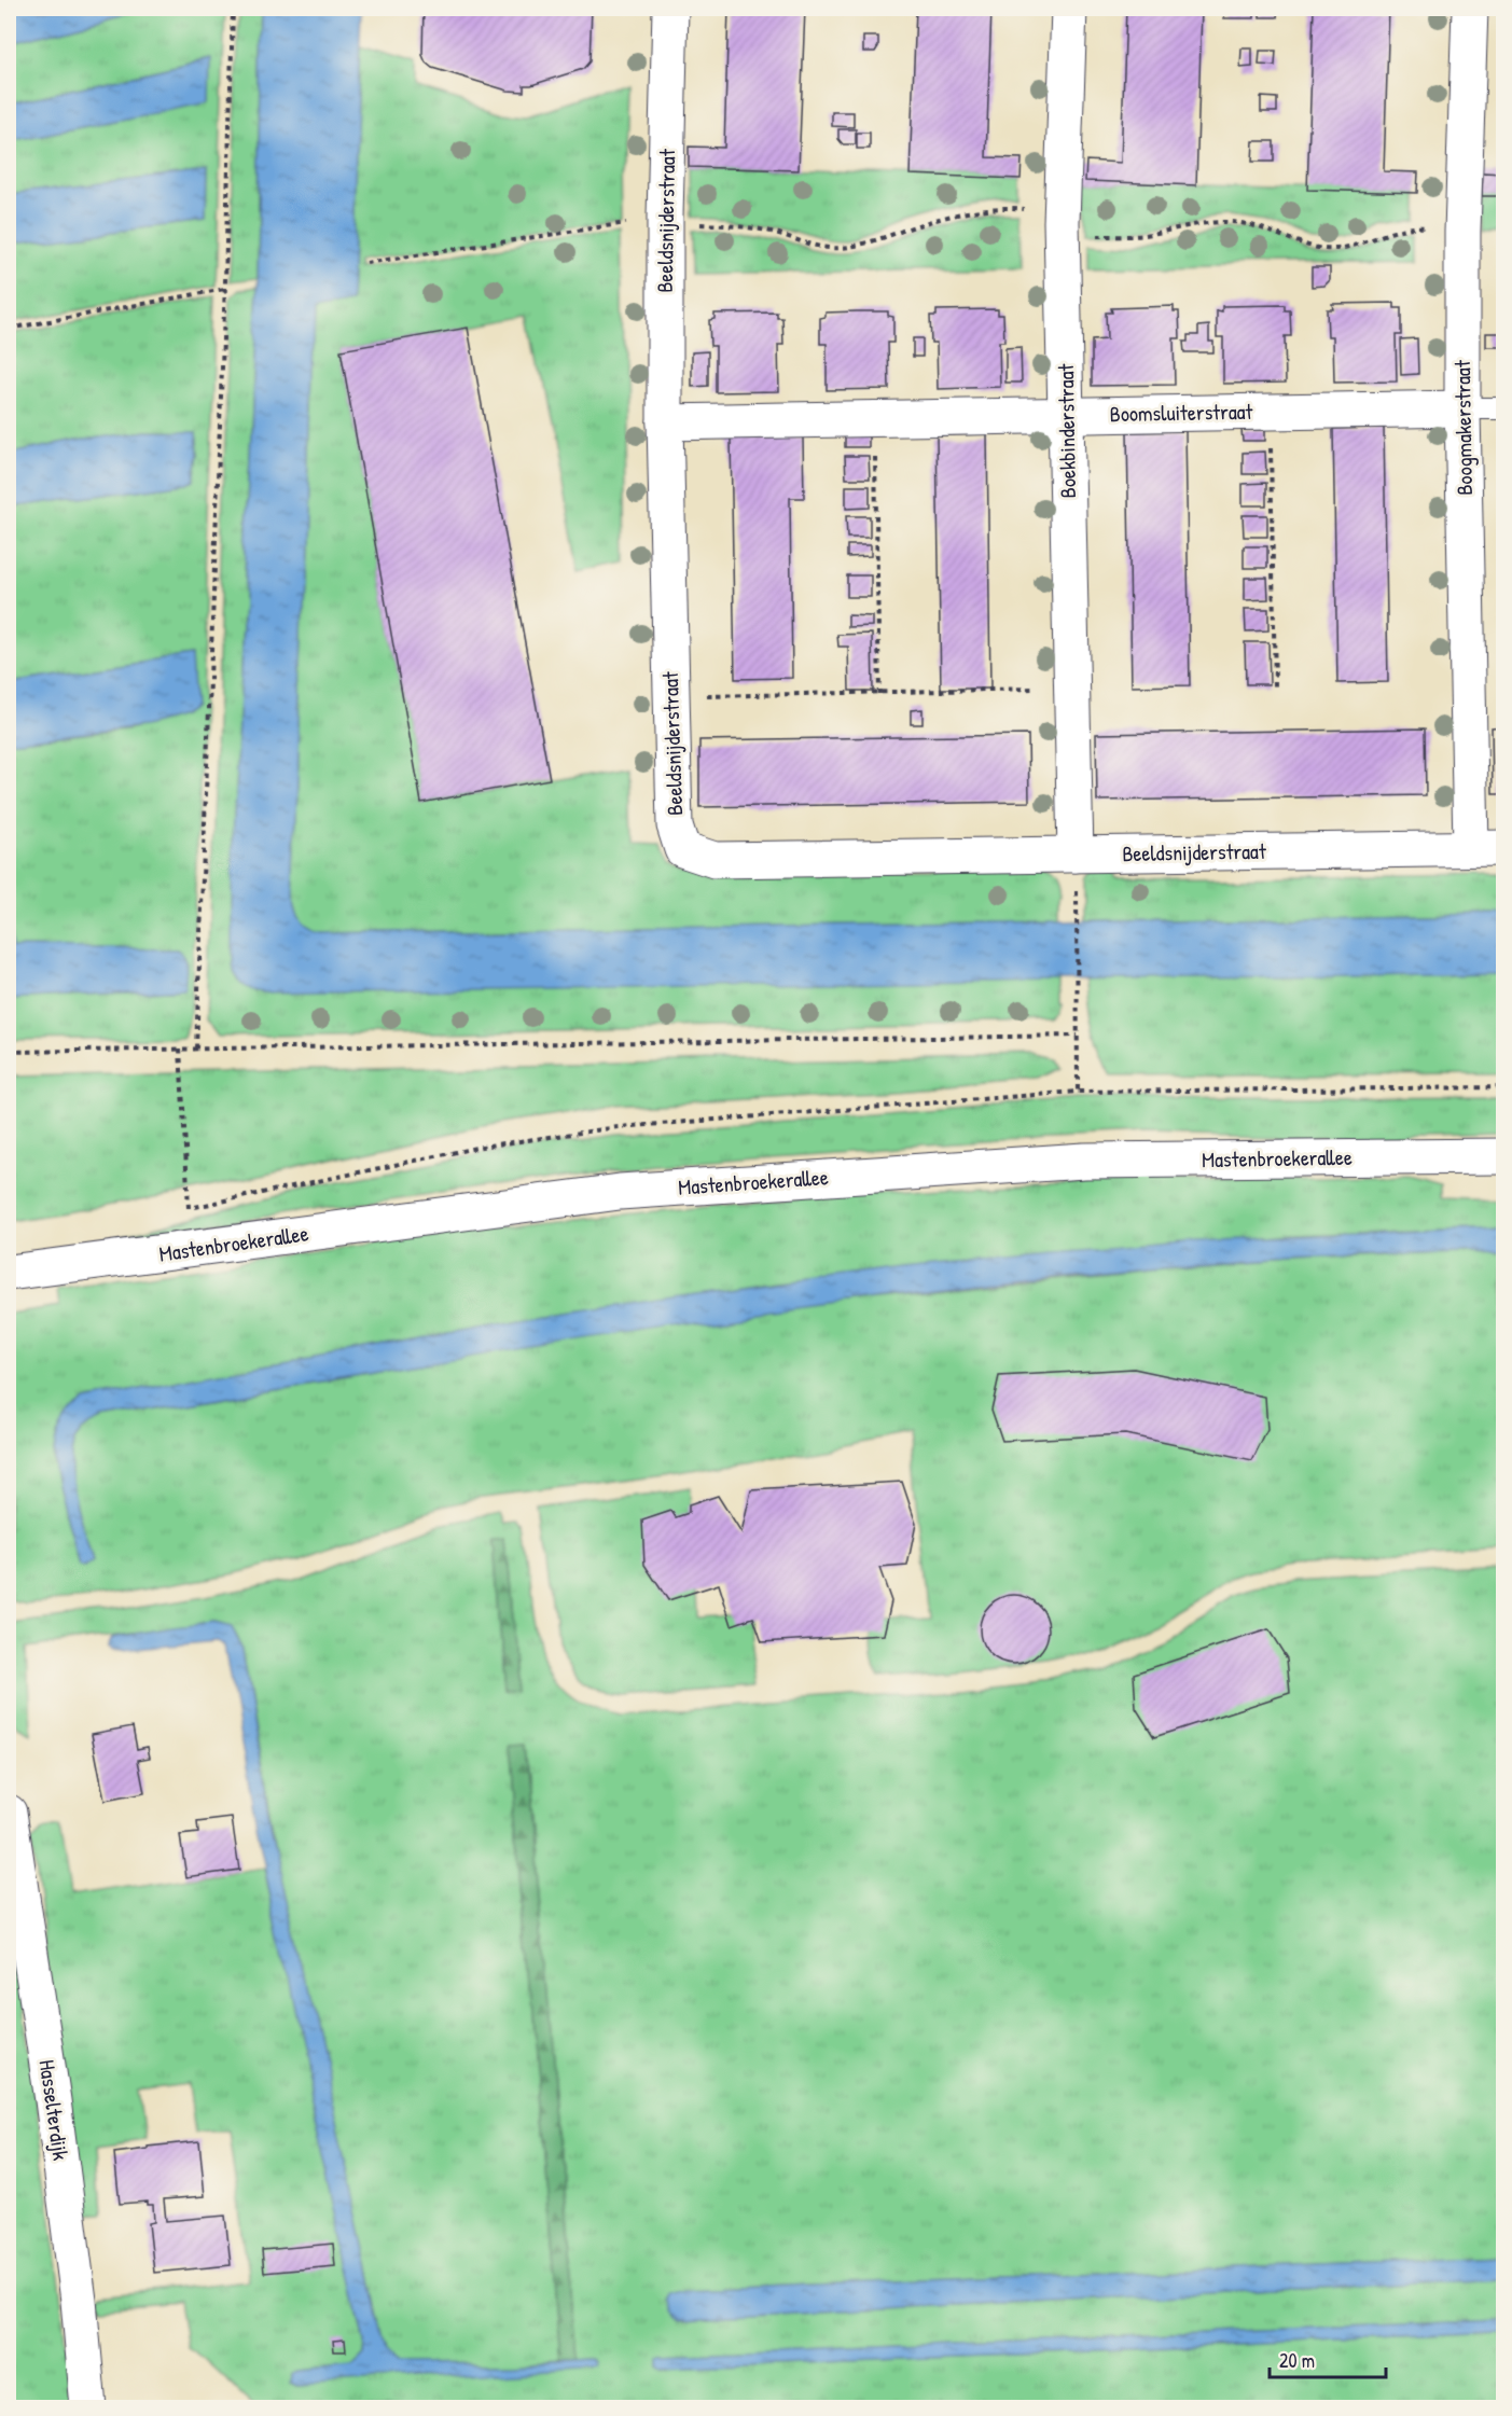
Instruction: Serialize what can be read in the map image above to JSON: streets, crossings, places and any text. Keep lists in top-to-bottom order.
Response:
{
  "streets": {
    "street": [
      "Beeldsnijderstraat",
      "Boomsluiterstraat",
      "Boogmakerstraat",
      "Boekbinderstraat",
      "Mastenbroekerallee",
      "Hasselterdijk"
    ]
  },
  "crossings": [
    ["Beeldsnijderstraat", "Boomsluiterstraat"],
    ["Beeldsnijderstraat", "Boogmakerstraat"],
    ["Beeldsnijderstraat", "Boekbinderstraat"],
    ["Boomsluiterstraat", "Boogmakerstraat"],
    ["Boomsluiterstraat", "Boekbinderstraat"]
  ],
  "scale_bar": "20 m"
}
